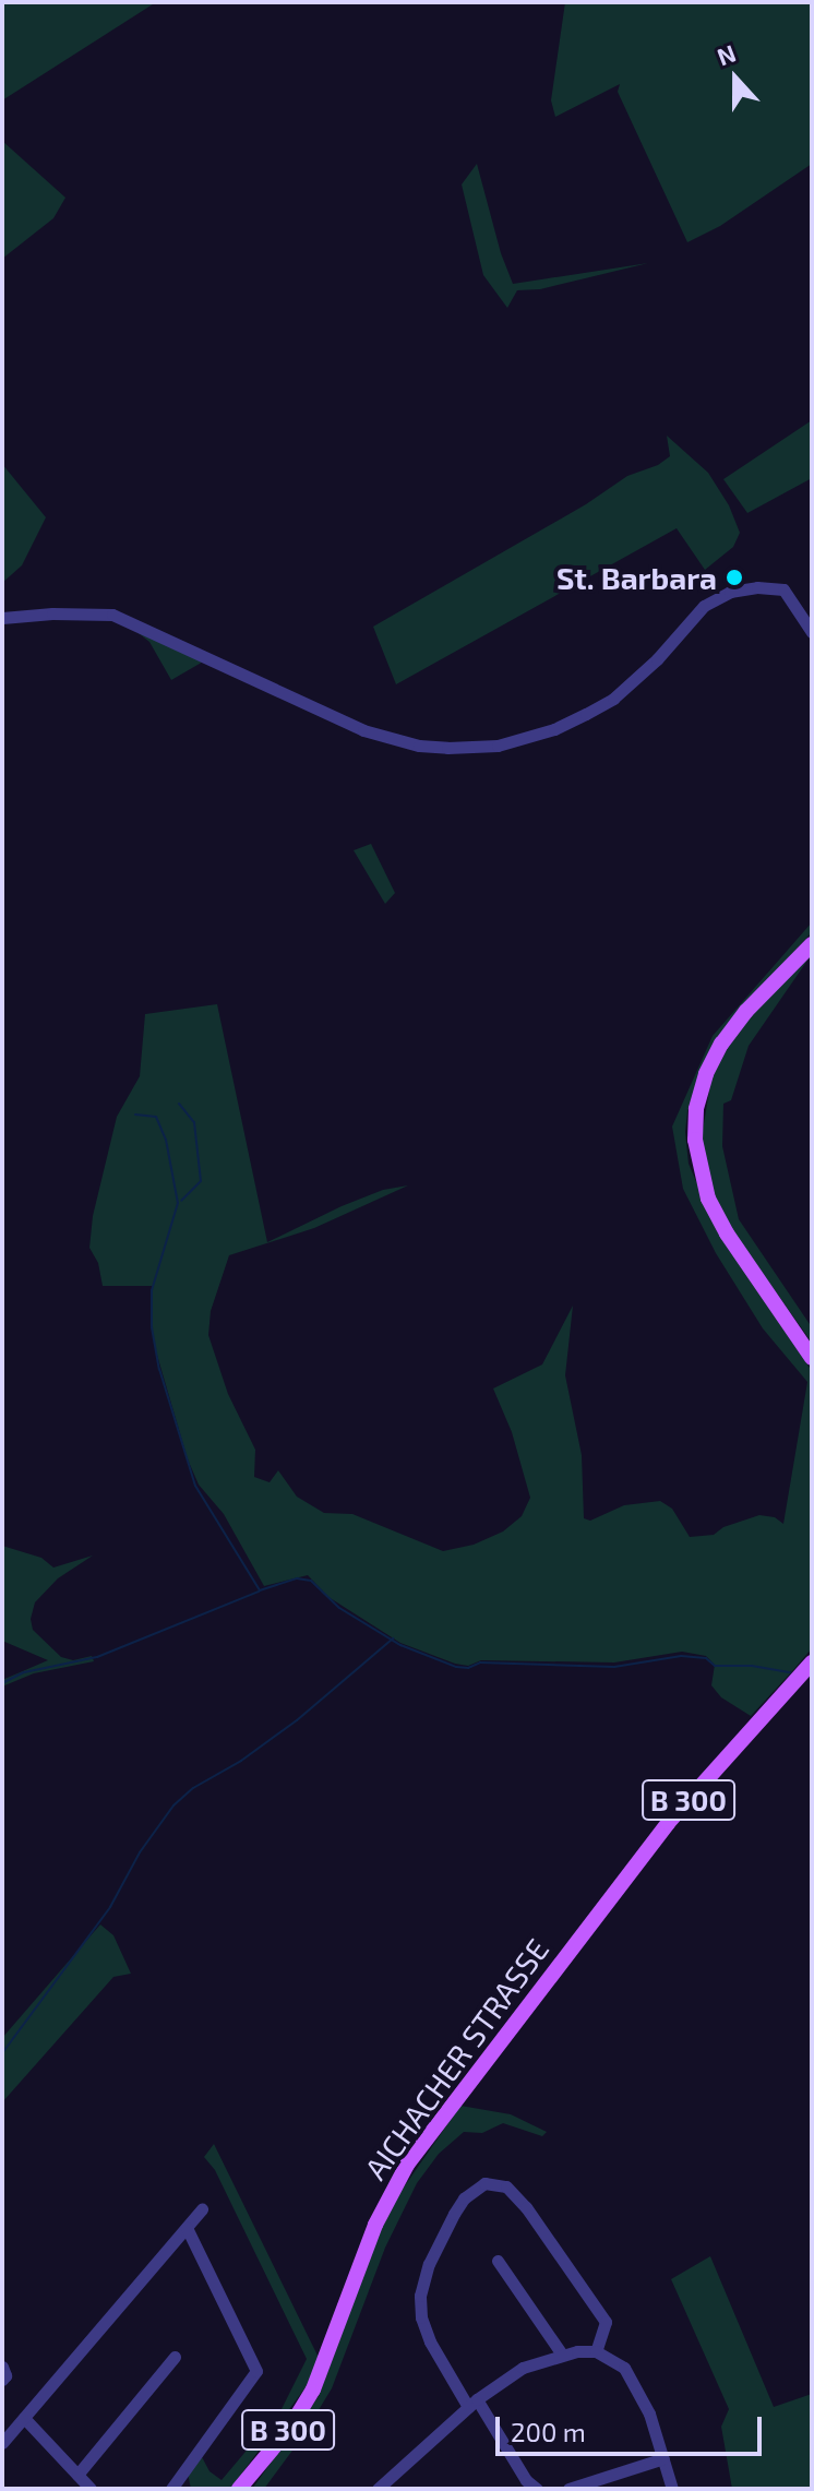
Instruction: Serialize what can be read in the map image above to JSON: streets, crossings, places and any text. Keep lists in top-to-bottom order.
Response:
{
  "streets": {
    "main road": ["B 300", "AICHACHER STRASSE"]
  },
  "places": ["St. Barbara"],
  "scale_bar": "200 m",
  "north": "top"
}
